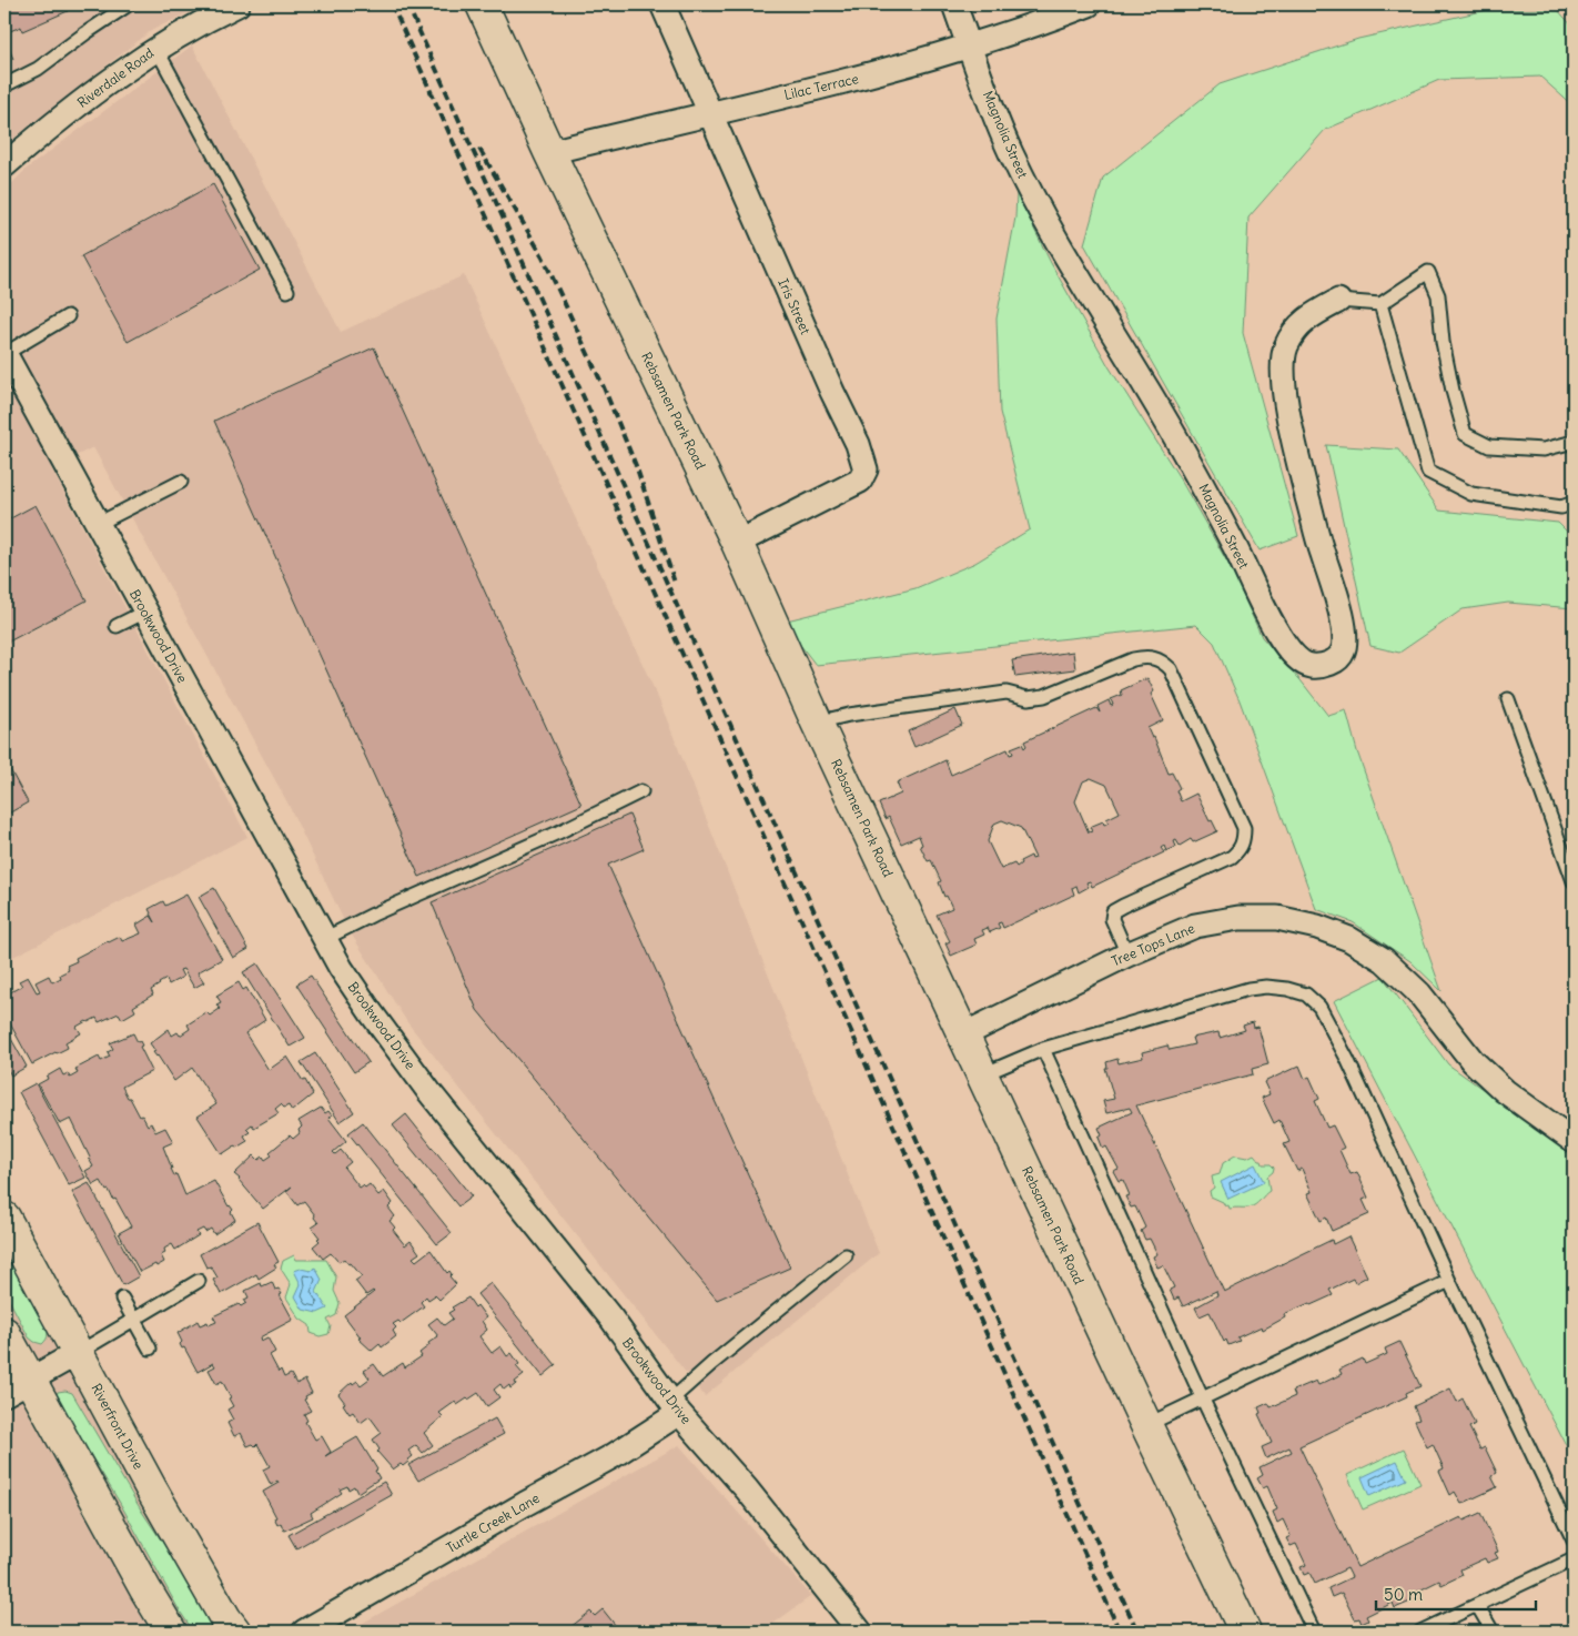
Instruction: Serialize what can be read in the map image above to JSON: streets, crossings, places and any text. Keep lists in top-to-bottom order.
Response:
{
  "streets": {
    "street": [
      "Riverdale Road",
      "Lilac Terrace",
      "Magnolia Street",
      "Iris Street",
      "Rebsamen Park Road",
      "Brookwood Drive",
      "Tree Tops Lane",
      "Riverfront Drive",
      "Turtle Creek Lane"
    ]
  },
  "crossings": [
    ["Lilac Terrace", "Magnolia Street"],
    ["Lilac Terrace", "Iris Street"],
    ["Lilac Terrace", "Rebsamen Park Road"],
    ["Iris Street", "Rebsamen Park Road"],
    ["Rebsamen Park Road", "Tree Tops Lane"],
    ["Brookwood Drive", "Turtle Creek Lane"]
  ],
  "scale_bar": "50 m"
}
